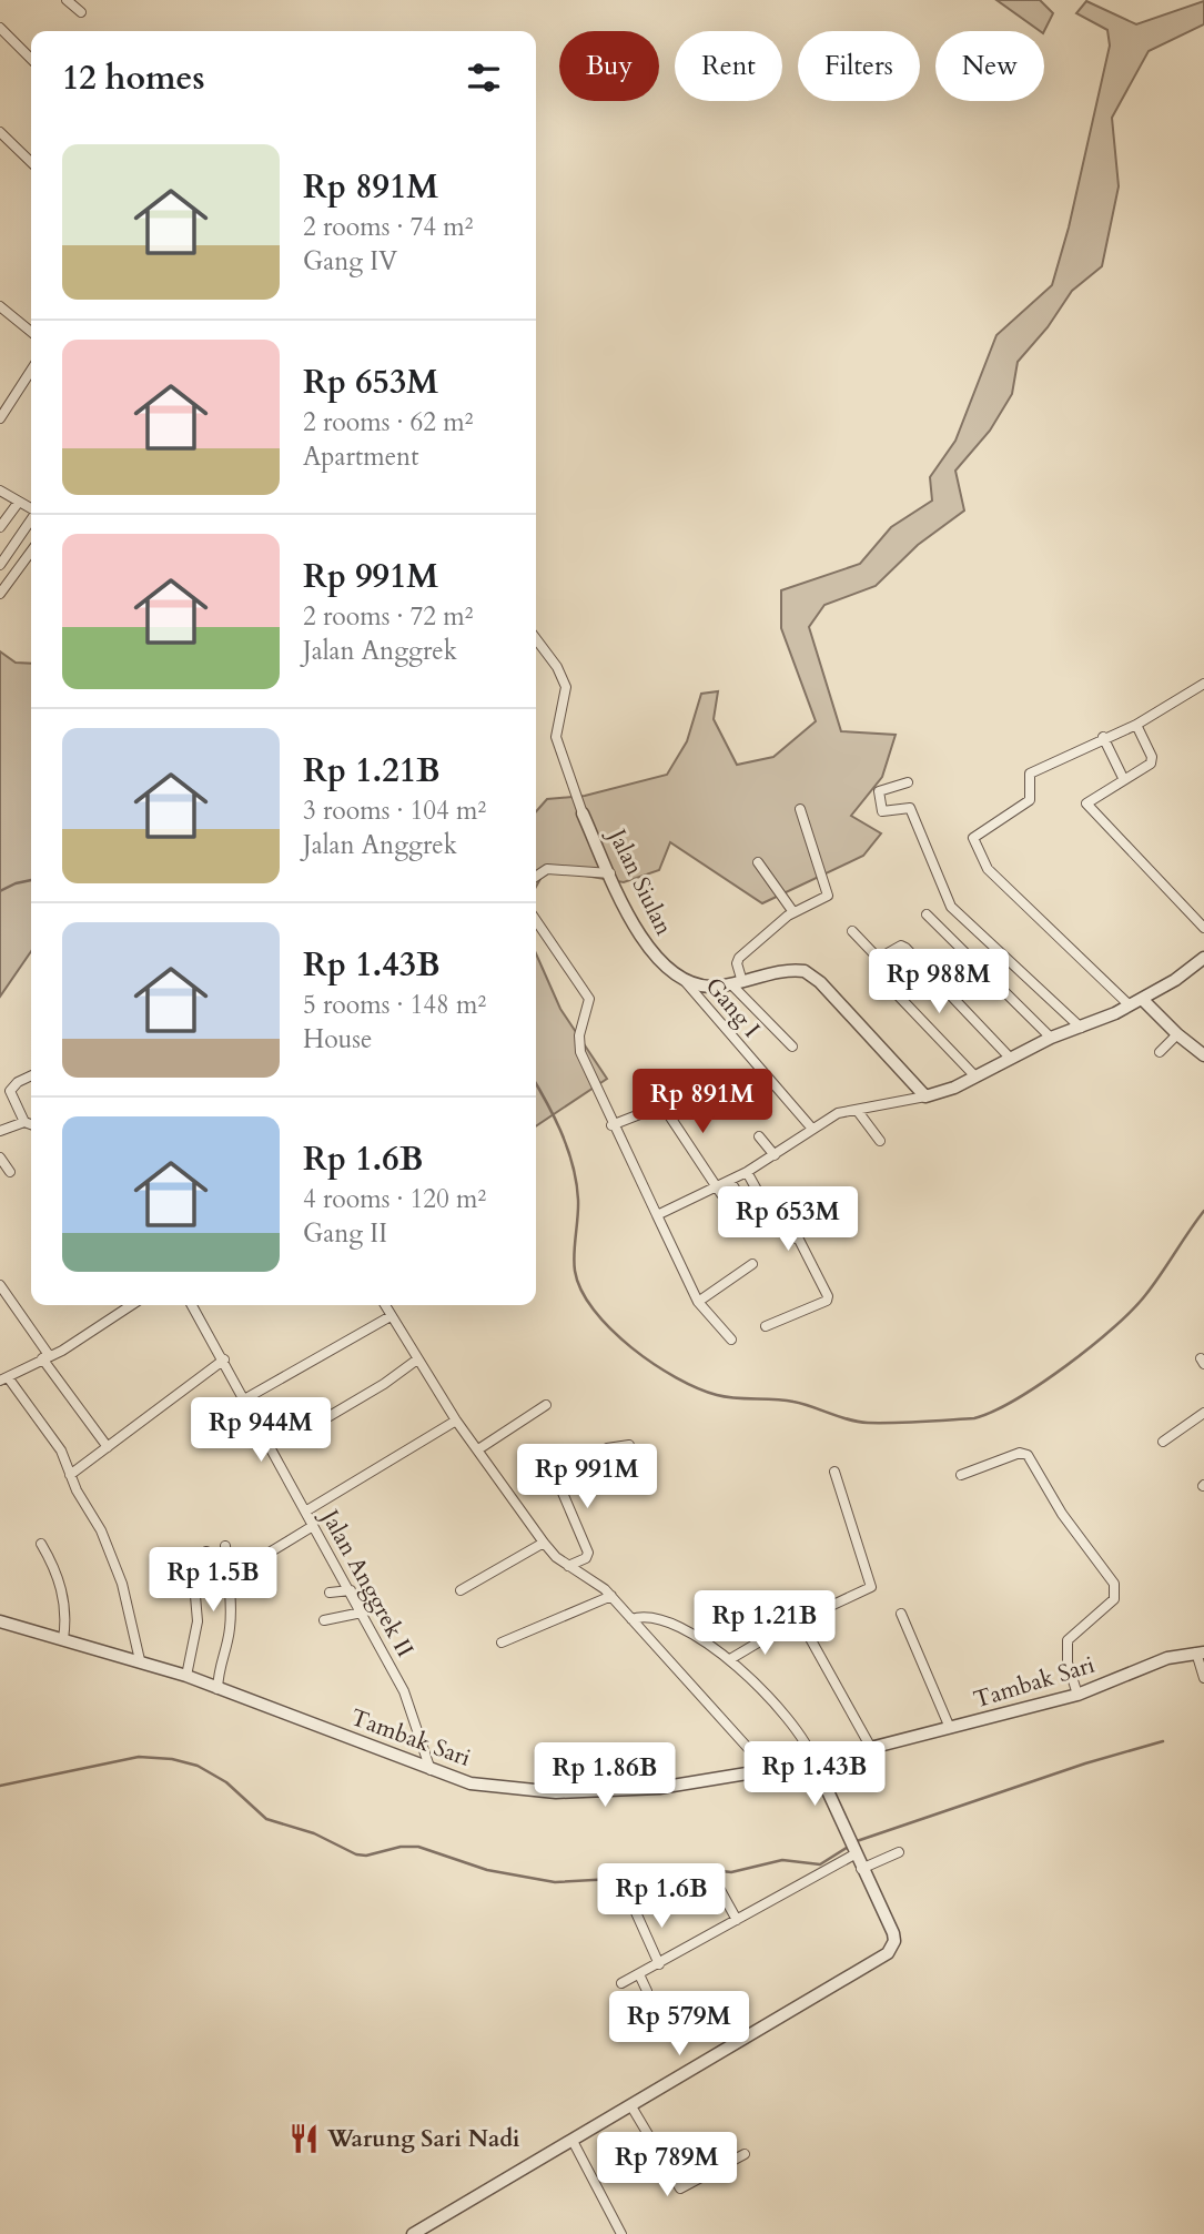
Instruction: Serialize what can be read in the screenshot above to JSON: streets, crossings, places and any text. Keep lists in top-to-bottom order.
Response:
{
  "streets": {
    "street": [
      "Jalan Siulan",
      "Gang I",
      "Jalan Anggrek II",
      "Tambak Sari"
    ]
  },
  "crossings": [
    ["Jalan Siulan", "Gang I"],
    ["Jalan Anggrek II", "Tambak Sari"]
  ],
  "places": {
    "restaurant": ["Warung Sari Nadi"]
  },
  "page": {
    "chip": [
      "Buy",
      "Rent",
      "Filters",
      "New"
    ],
    "heading": "12 homes",
    "list": [
      {
        "name": "Rp 891M",
        "note": "2 rooms · 74 m² · Gang IV"
      },
      {
        "name": "Rp 653M",
        "note": "2 rooms · 62 m² · Apartment"
      },
      {
        "name": "Rp 991M",
        "note": "2 rooms · 72 m² · Jalan Anggrek"
      },
      {
        "name": "Rp 1.21B",
        "note": "3 rooms · 104 m² · Jalan Anggrek"
      },
      {
        "name": "Rp 1.43B",
        "note": "5 rooms · 148 m² · House"
      },
      {
        "name": "Rp 1.6B",
        "note": "4 rooms · 120 m² · Gang II"
      }
    ],
    "price": [
      "Rp 988M",
      "Rp 891M",
      "Rp 653M",
      "Rp 944M",
      "Rp 991M",
      "Rp 1.5B",
      "Rp 1.21B",
      "Rp 1.43B",
      "Rp 1.86B",
      "Rp 1.6B",
      "Rp 579M",
      "Rp 789M"
    ]
  }
}
